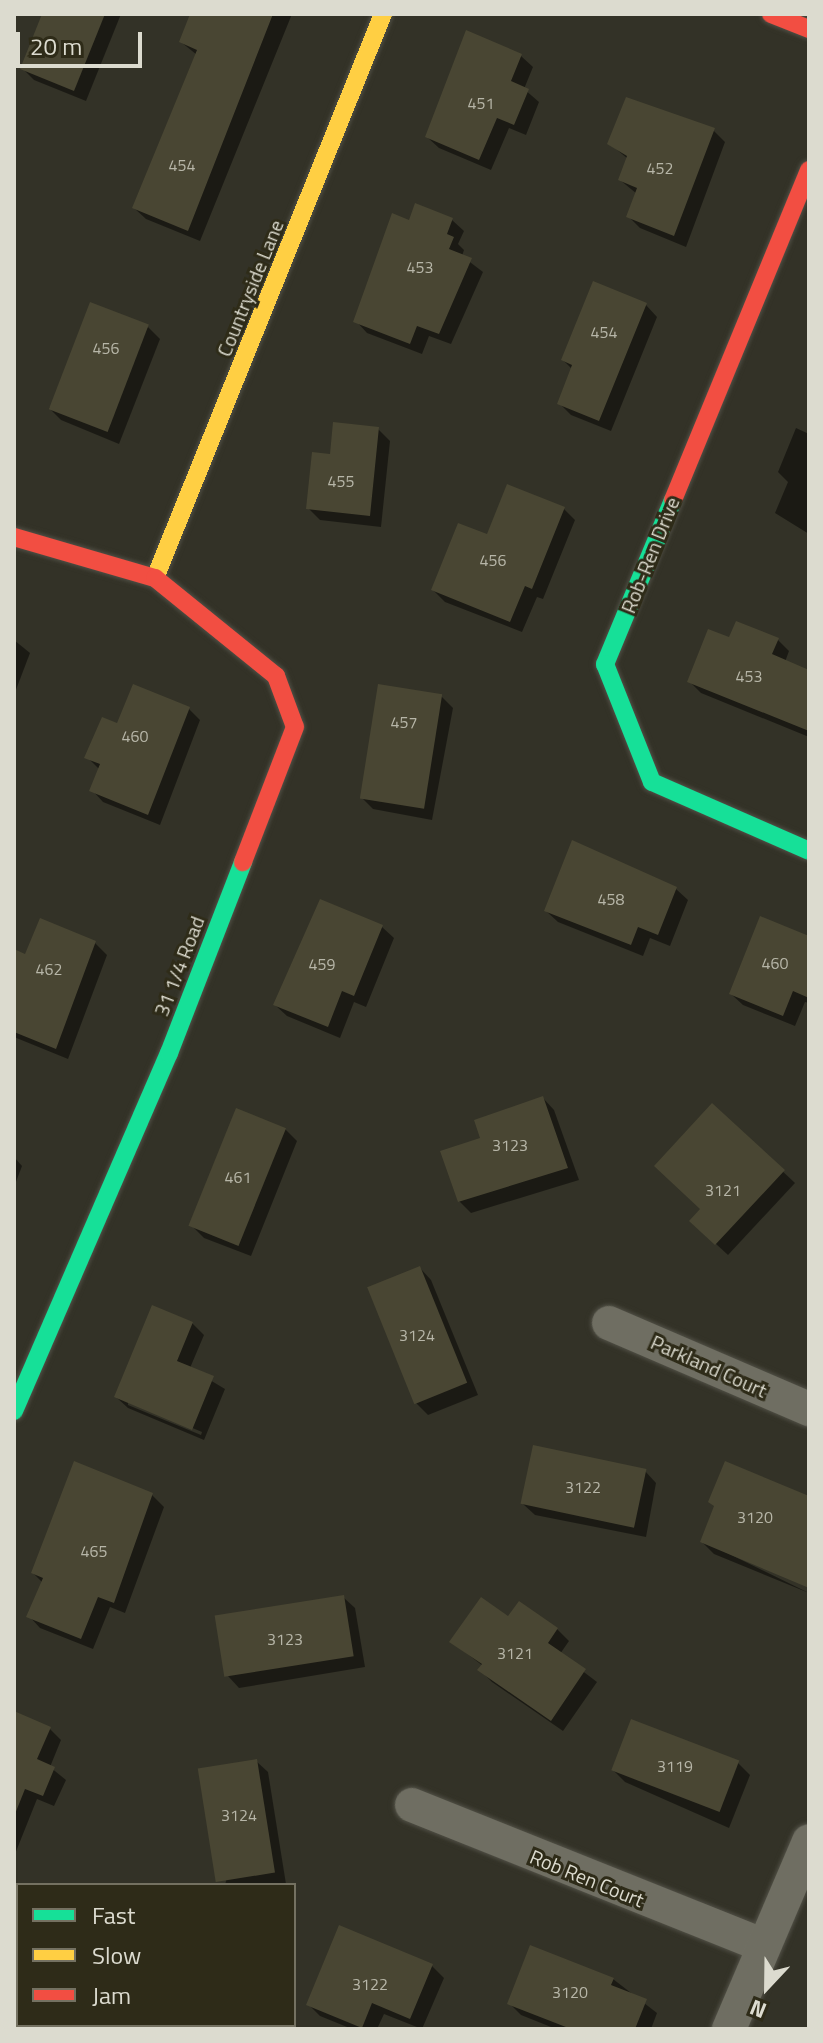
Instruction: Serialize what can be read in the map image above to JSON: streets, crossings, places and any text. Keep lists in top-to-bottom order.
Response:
{
  "streets": {
    "street": [
      "Countryside Lane",
      "Rob-Ren Drive",
      "31 1/4 Road",
      "Parkland Court",
      "Rob Ren Court"
    ]
  },
  "crossings": [
    ["Countryside Lane", "31 1/4 Road"]
  ],
  "house_numbers": [
    "451",
    "454",
    "452",
    "453",
    "454",
    "456",
    "455",
    "456",
    "453",
    "457",
    "460",
    "458",
    "460",
    "459",
    "462",
    "3123",
    "461",
    "3121",
    "3124",
    "3122",
    "3120",
    "465",
    "3123",
    "3121",
    "3119",
    "3124",
    "3122",
    "3120"
  ],
  "legend": ["Fast", "Slow", "Jam"],
  "scale_bar": "20 m",
  "north": "bottom"
}
